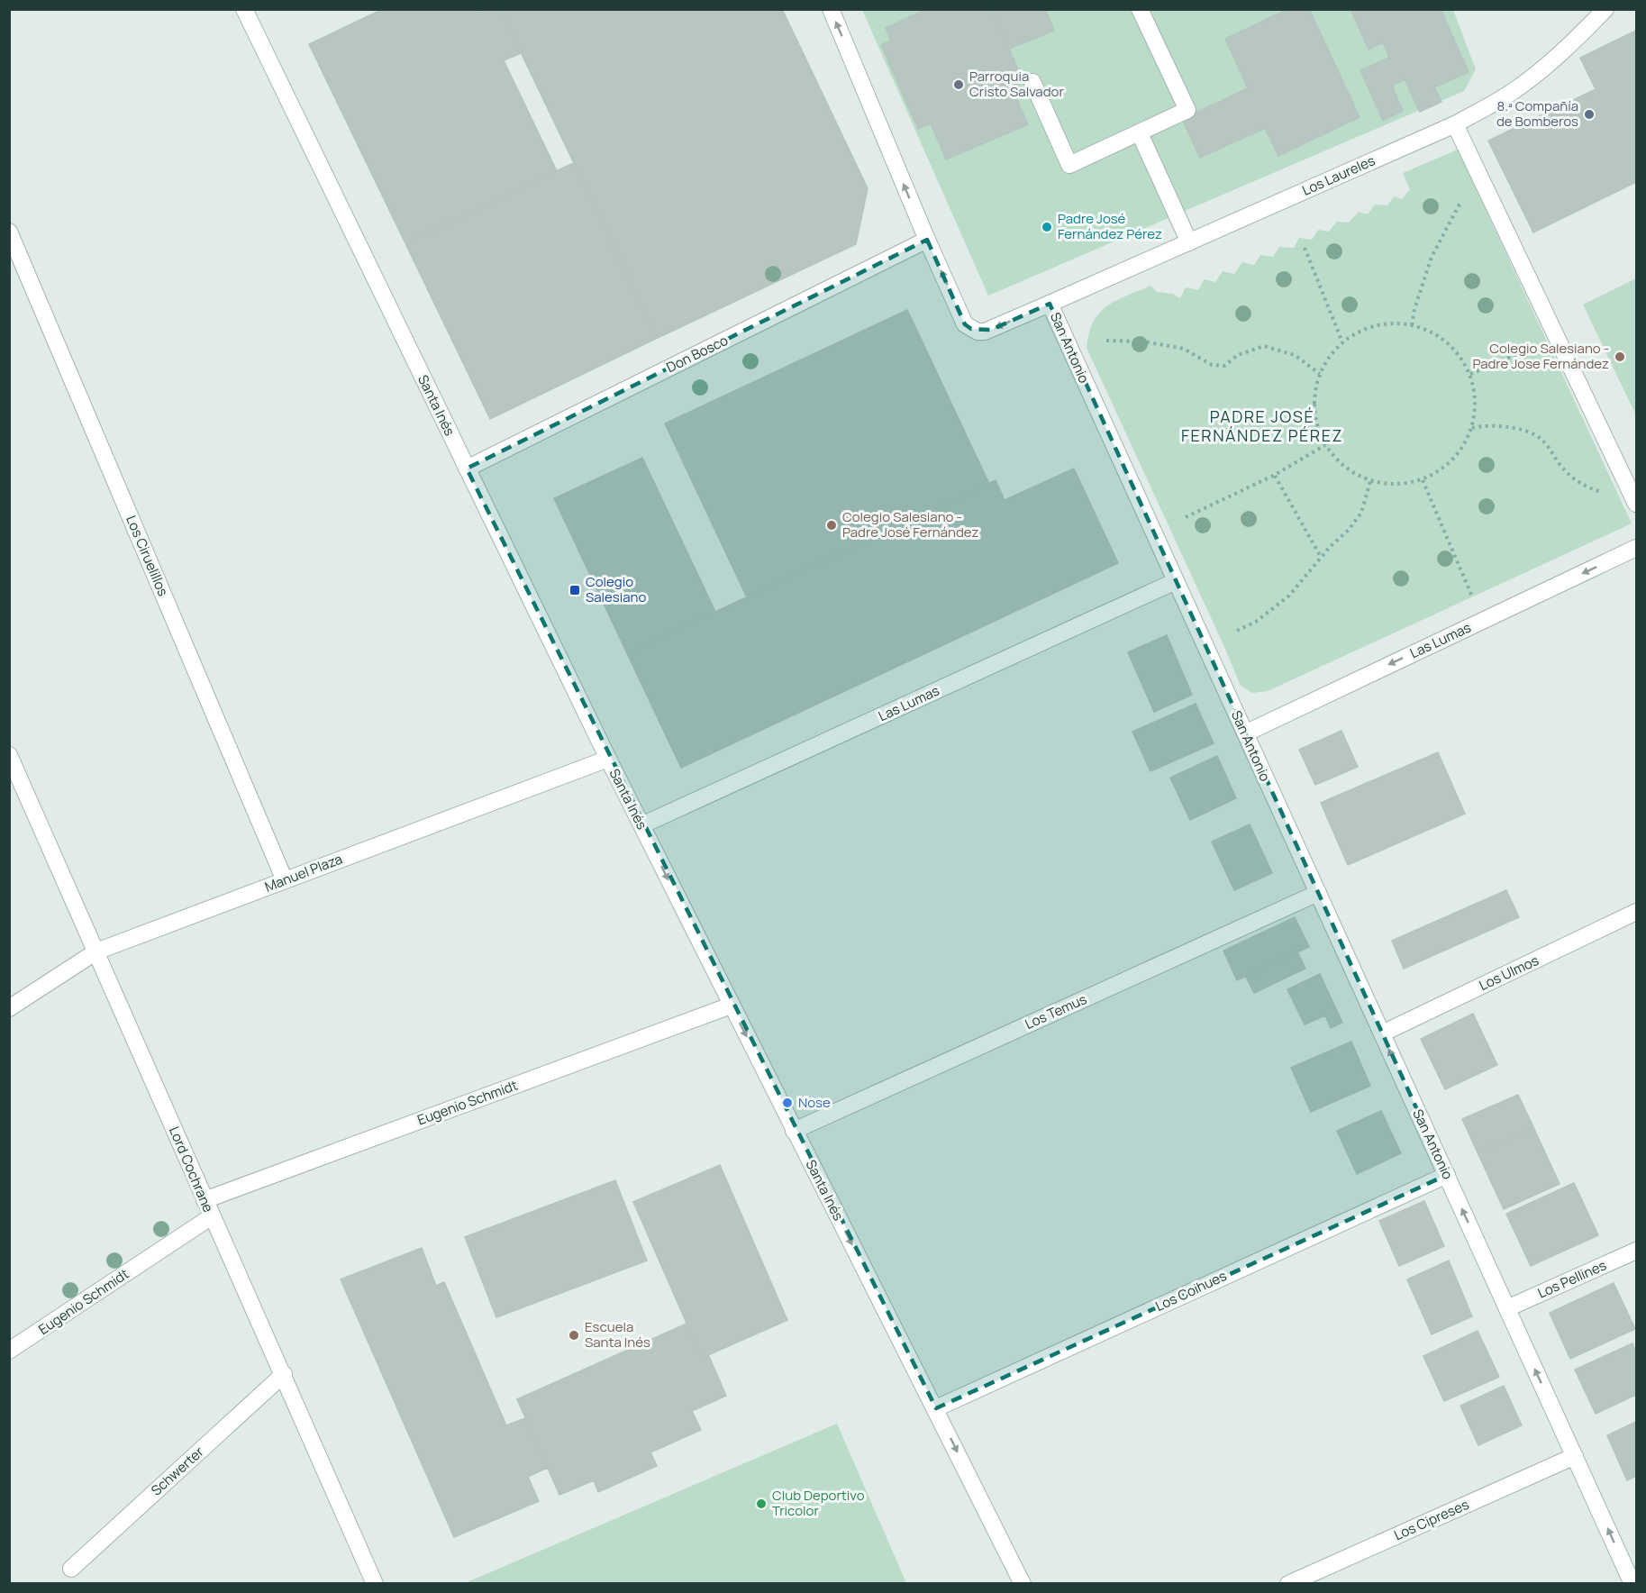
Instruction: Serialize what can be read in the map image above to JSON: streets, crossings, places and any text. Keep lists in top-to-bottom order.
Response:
{
  "streets": {
    "street": [
      "Los Laureles",
      "San Antonio",
      "Don Bosco",
      "Santa Inés",
      "Los Ciruelillos",
      "Las Lumas",
      "Manuel Plaza",
      "Los Ulmos",
      "Los Temus",
      "Eugenio Schmidt",
      "Lord Cochrane",
      "Los Pellines",
      "Los Coihues",
      "Schwerter",
      "Los Cipreses"
    ]
  },
  "crossings": [
    ["Los Laureles", "San Antonio"],
    ["San Antonio", "Don Bosco"],
    ["San Antonio", "Las Lumas"],
    ["San Antonio", "Los Ulmos"],
    ["San Antonio", "Los Temus"],
    ["San Antonio", "Los Pellines"],
    ["San Antonio", "Los Coihues"],
    ["San Antonio", "Los Cipreses"],
    ["Don Bosco", "Santa Inés"],
    ["Santa Inés", "Las Lumas"],
    ["Santa Inés", "Manuel Plaza"],
    ["Santa Inés", "Los Temus"],
    ["Santa Inés", "Eugenio Schmidt"],
    ["Santa Inés", "Los Coihues"],
    ["Los Ciruelillos", "Manuel Plaza"],
    ["Manuel Plaza", "Lord Cochrane"],
    ["Eugenio Schmidt", "Lord Cochrane"],
    ["Lord Cochrane", "Schwerter"]
  ],
  "one_way": ["San Antonio", "Santa Inés", "Las Lumas"],
  "districts": ["PADRE JOSÉ FERNÁNDEZ PÉREZ"],
  "places": {
    "other": [
      "Parroquia Cristo Salvador",
      "8.ª Compañía de Bomberos",
      "Padre José Fernández Pérez",
      "Colegio Salesiano - Padre Jose Fernández",
      "Colegio Salesiano - Padre José Fernández",
      "Nose",
      "Escuela Santa Inés",
      "Club Deportivo Tricolor"
    ],
    "transit": ["Colegio Salesiano"]
  }
}
